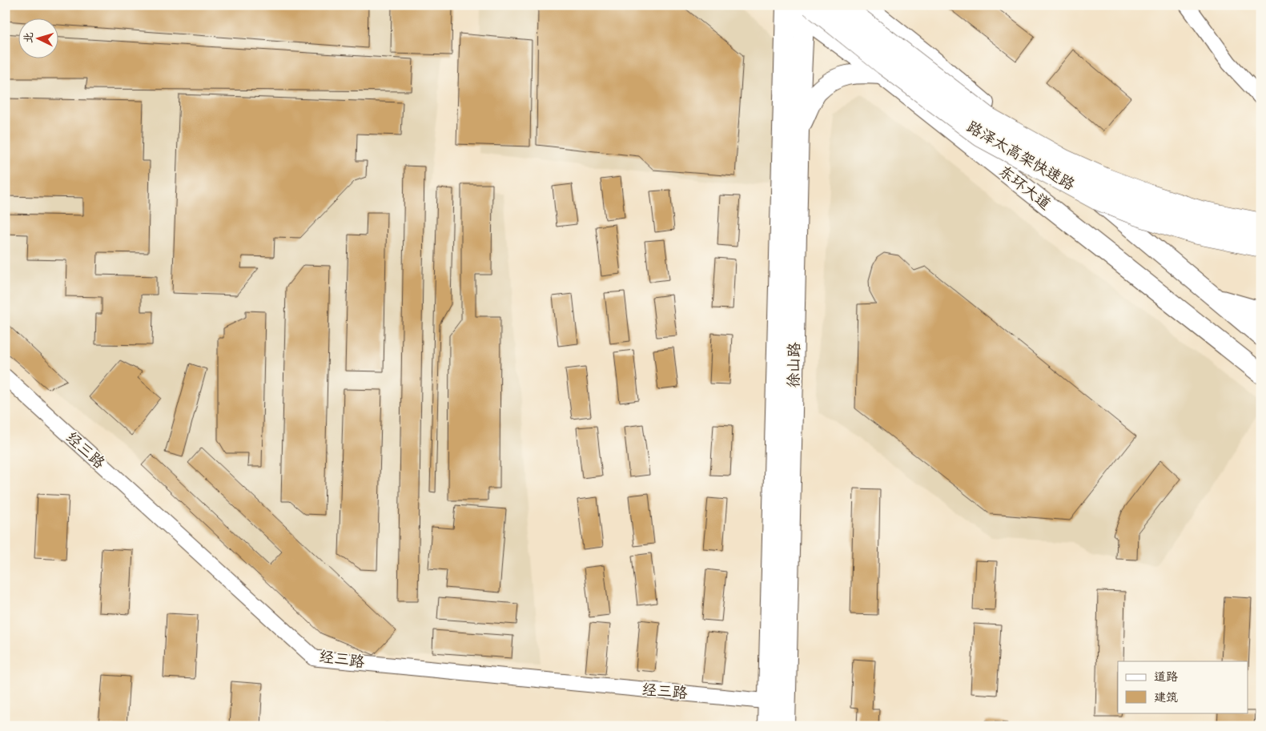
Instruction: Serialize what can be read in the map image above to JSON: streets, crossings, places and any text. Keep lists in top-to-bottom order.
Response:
{
  "streets": {
    "highway": ["路泽太高架快速路"],
    "main road": ["东环大道", "徐山路"],
    "street": ["经三路"]
  },
  "crossings": [
    ["路泽太高架快速路", "东环大道"],
    ["路泽太高架快速路", "徐山路"],
    ["东环大道", "徐山路"],
    ["徐山路", "经三路"]
  ],
  "legend": ["道路", "建筑"],
  "north": "left"
}
